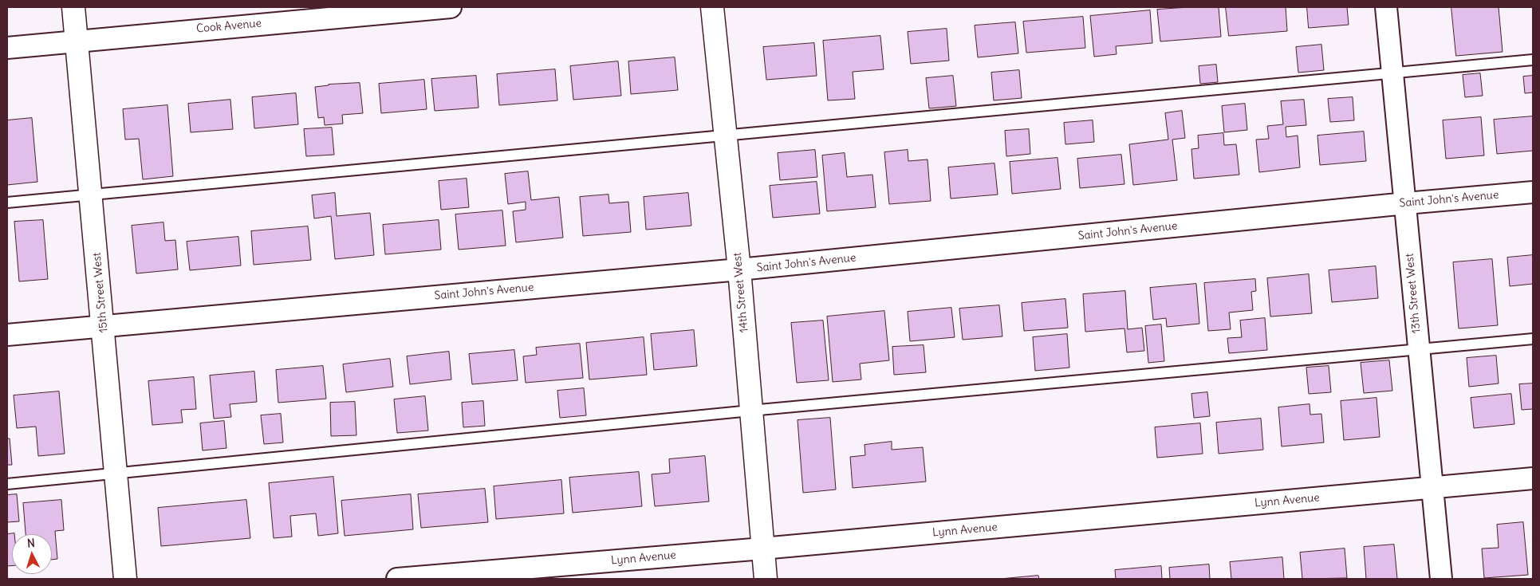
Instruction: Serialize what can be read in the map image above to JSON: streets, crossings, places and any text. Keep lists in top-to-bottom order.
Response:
{
  "streets": {
    "street": [
      "Cook Avenue",
      "Saint John's Avenue",
      "15th Street West",
      "14th Street West",
      "13th Street West",
      "Lynn Avenue"
    ]
  },
  "crossings": [
    ["Cook Avenue", "15th Street West"],
    ["Saint John's Avenue", "15th Street West"],
    ["Saint John's Avenue", "14th Street West"],
    ["Saint John's Avenue", "13th Street West"],
    ["14th Street West", "Lynn Avenue"],
    ["13th Street West", "Lynn Avenue"]
  ],
  "north": "top"
}
